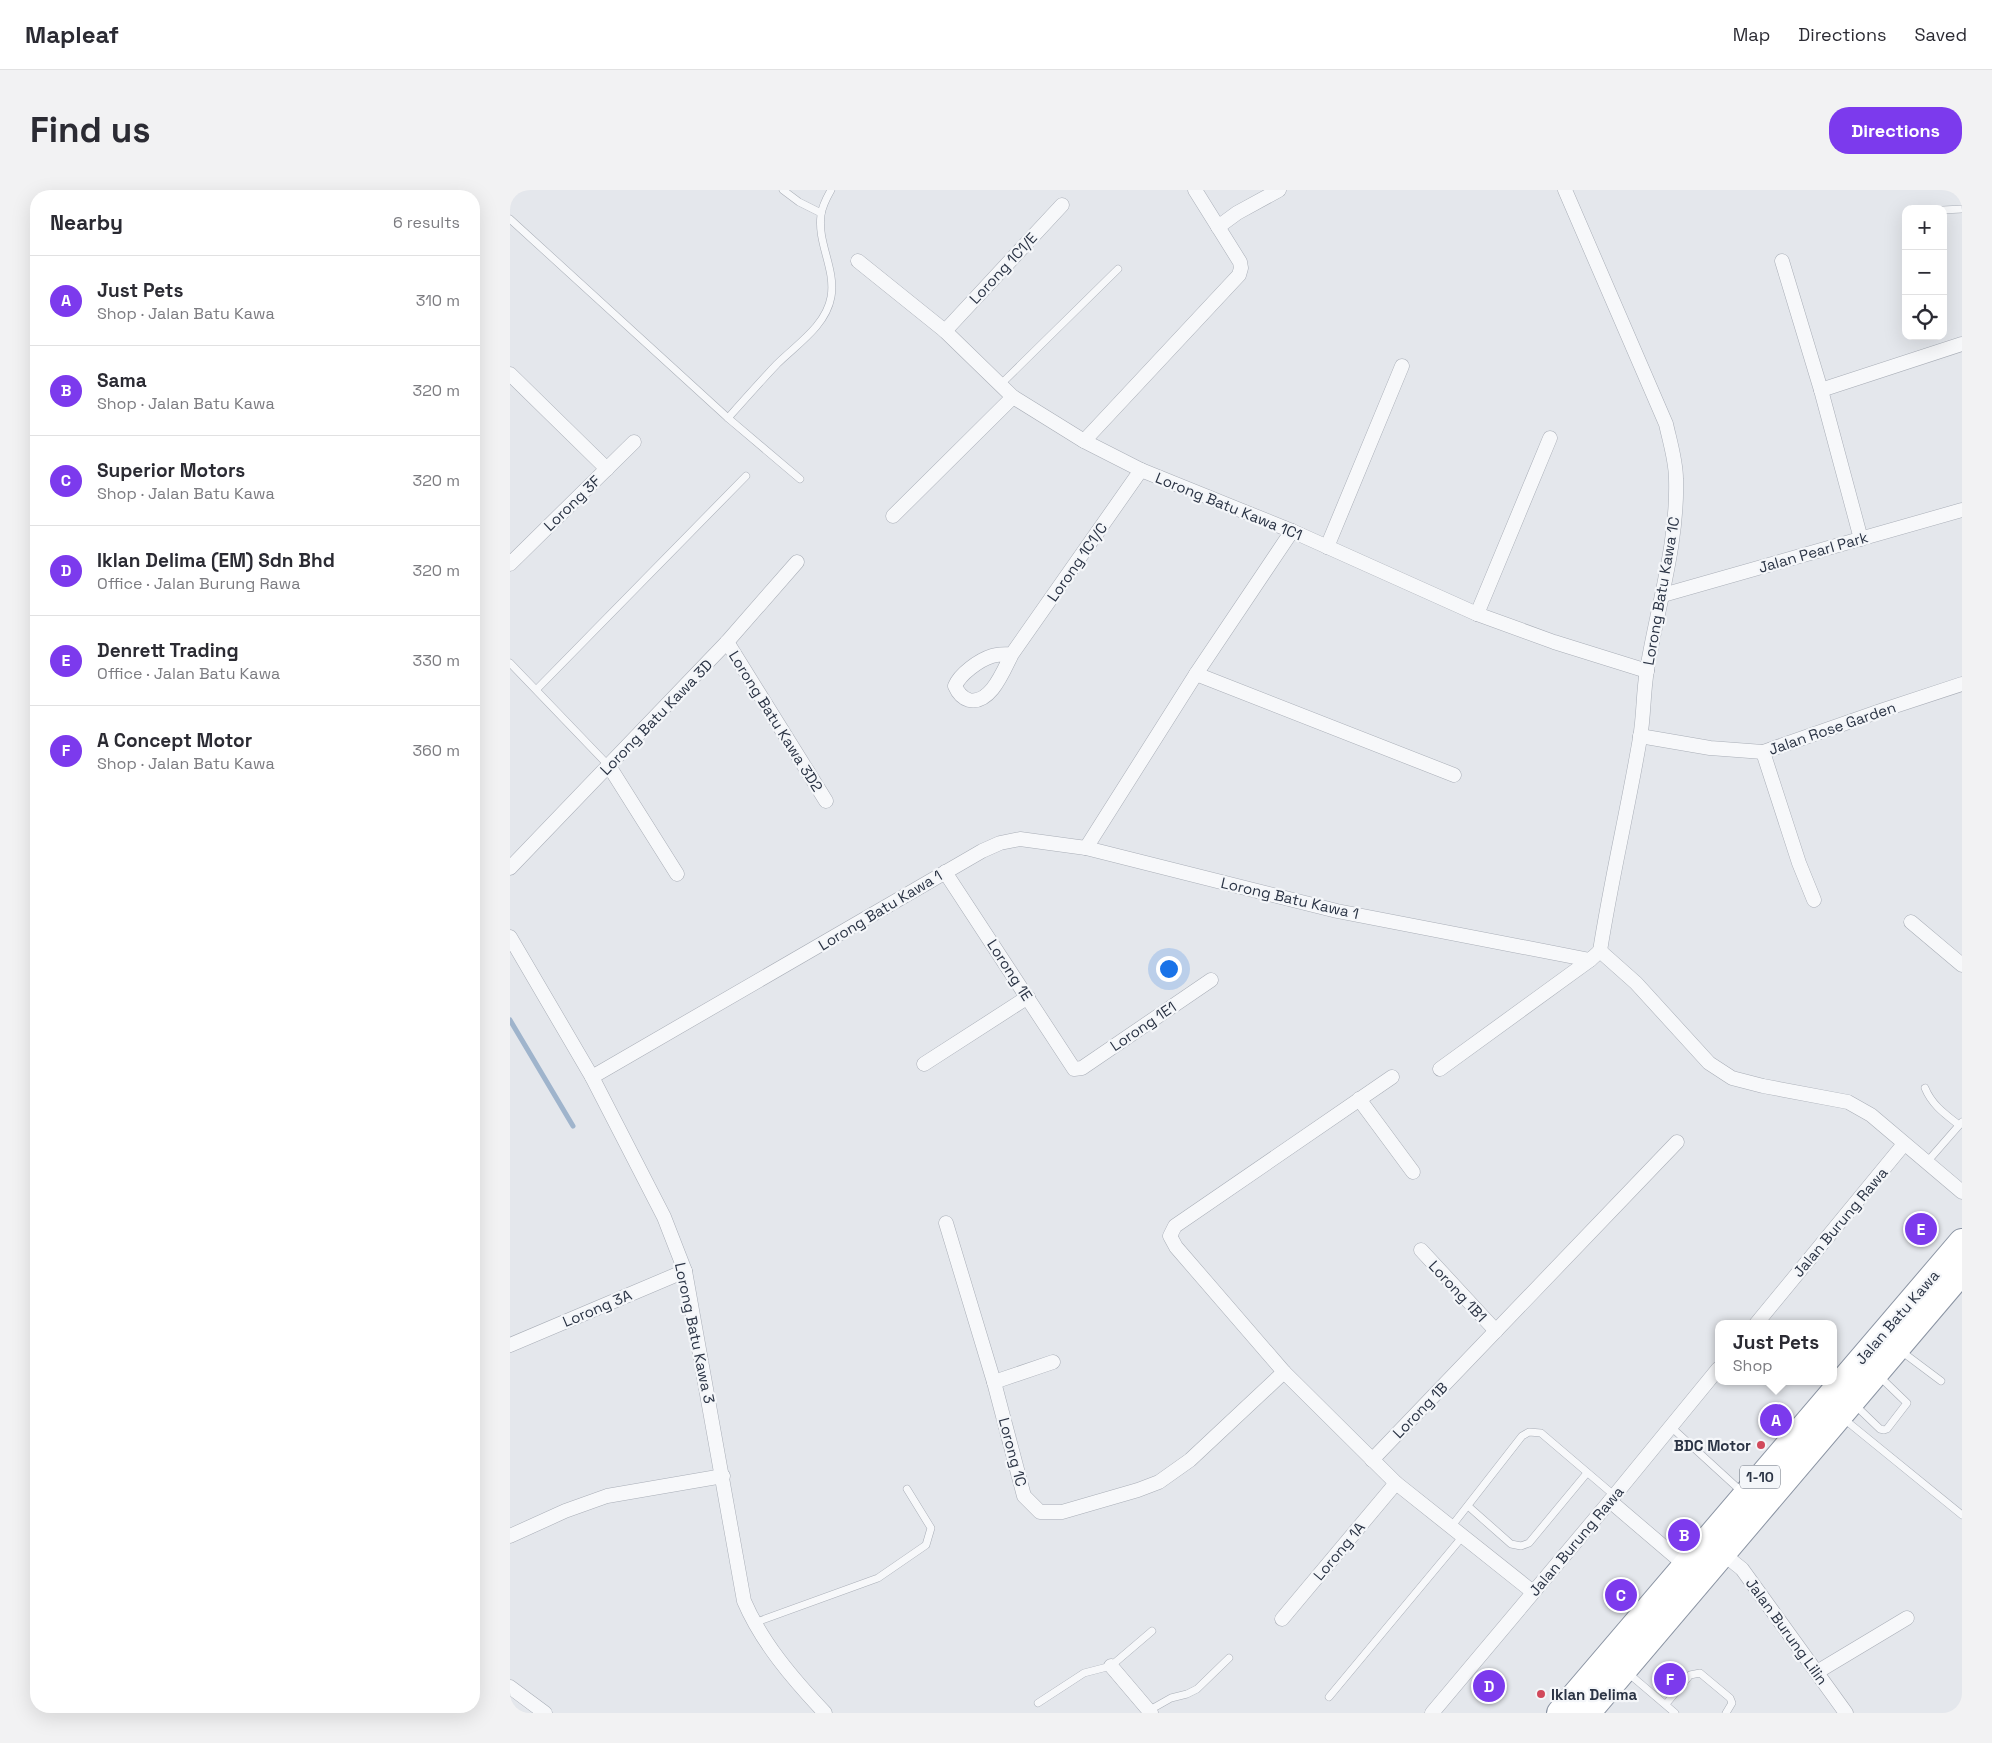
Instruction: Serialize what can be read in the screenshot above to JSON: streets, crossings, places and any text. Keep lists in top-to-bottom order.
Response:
{
  "streets": {
    "highway": ["Jalan Batu Kawa", "1-10"],
    "street": [
      "Lorong 1C1/E",
      "Lorong 3F",
      "Lorong Batu Kawa 1C1",
      "Jalan Pearl Park",
      "Lorong 1C1/C",
      "Lorong Batu Kawa 1C",
      "Lorong Batu Kawa 3D",
      "Lorong Batu Kawa 3D2",
      "Jalan Rose Garden",
      "Lorong Batu Kawa 1",
      "Lorong 1E",
      "Lorong 1E1",
      "Jalan Burung Rawa",
      "Lorong 1B1",
      "Lorong 3A",
      "Lorong Batu Kawa 3",
      "Lorong 1B",
      "Lorong 1C",
      "Lorong 1A",
      "Jalan Burung Lilin"
    ]
  },
  "crossings": [
    ["Lorong 1C1/E", "Lorong Batu Kawa 1C1"],
    ["Lorong Batu Kawa 1C1", "Lorong 1C1/C"],
    ["Lorong Batu Kawa 1C1", "Lorong Batu Kawa 1C"],
    ["Jalan Pearl Park", "Lorong Batu Kawa 1C"],
    ["Lorong Batu Kawa 1C", "Jalan Rose Garden"],
    ["Lorong Batu Kawa 1C", "Lorong Batu Kawa 1"],
    ["Lorong Batu Kawa 3D", "Lorong Batu Kawa 3D2"],
    ["Lorong Batu Kawa 1", "Lorong 1E"],
    ["Lorong Batu Kawa 1", "Lorong Batu Kawa 3"],
    ["Lorong 1E", "Lorong 1E1"],
    ["Lorong 1B1", "Lorong 1B"],
    ["Lorong 3A", "Lorong Batu Kawa 3"],
    ["Jalan Batu Kawa", "Jalan Burung Lilin"]
  ],
  "places": ["BDC Motor", "Iklan Delima"],
  "page": {
    "header": "Mapleaf",
    "nav": ["Map", "Directions", "Saved"],
    "buttons": "Directions",
    "title": "Find us",
    "heading": ["Nearby", "6 results"],
    "map_buttons": ["+", "−"],
    "list": [
      {
        "mark": "A",
        "name": "Just Pets",
        "note": "Shop · Jalan Batu Kawa",
        "value": "310 m"
      },
      {
        "mark": "B",
        "name": "Sama",
        "note": "Shop · Jalan Batu Kawa",
        "value": "320 m"
      },
      {
        "mark": "C",
        "name": "Superior Motors",
        "note": "Shop · Jalan Batu Kawa",
        "value": "320 m"
      },
      {
        "mark": "D",
        "name": "Iklan Delima (EM) Sdn Bhd",
        "note": "Office · Jalan Burung Rawa",
        "value": "320 m"
      },
      {
        "mark": "E",
        "name": "Denrett Trading",
        "note": "Office · Jalan Batu Kawa",
        "value": "330 m"
      },
      {
        "mark": "F",
        "name": "A Concept Motor",
        "note": "Shop · Jalan Batu Kawa",
        "value": "360 m"
      }
    ],
    "pins": [
      "E",
      "A",
      "B",
      "C",
      "F",
      "D"
    ],
    "popup": ["Just Pets", "Shop"]
  }
}
